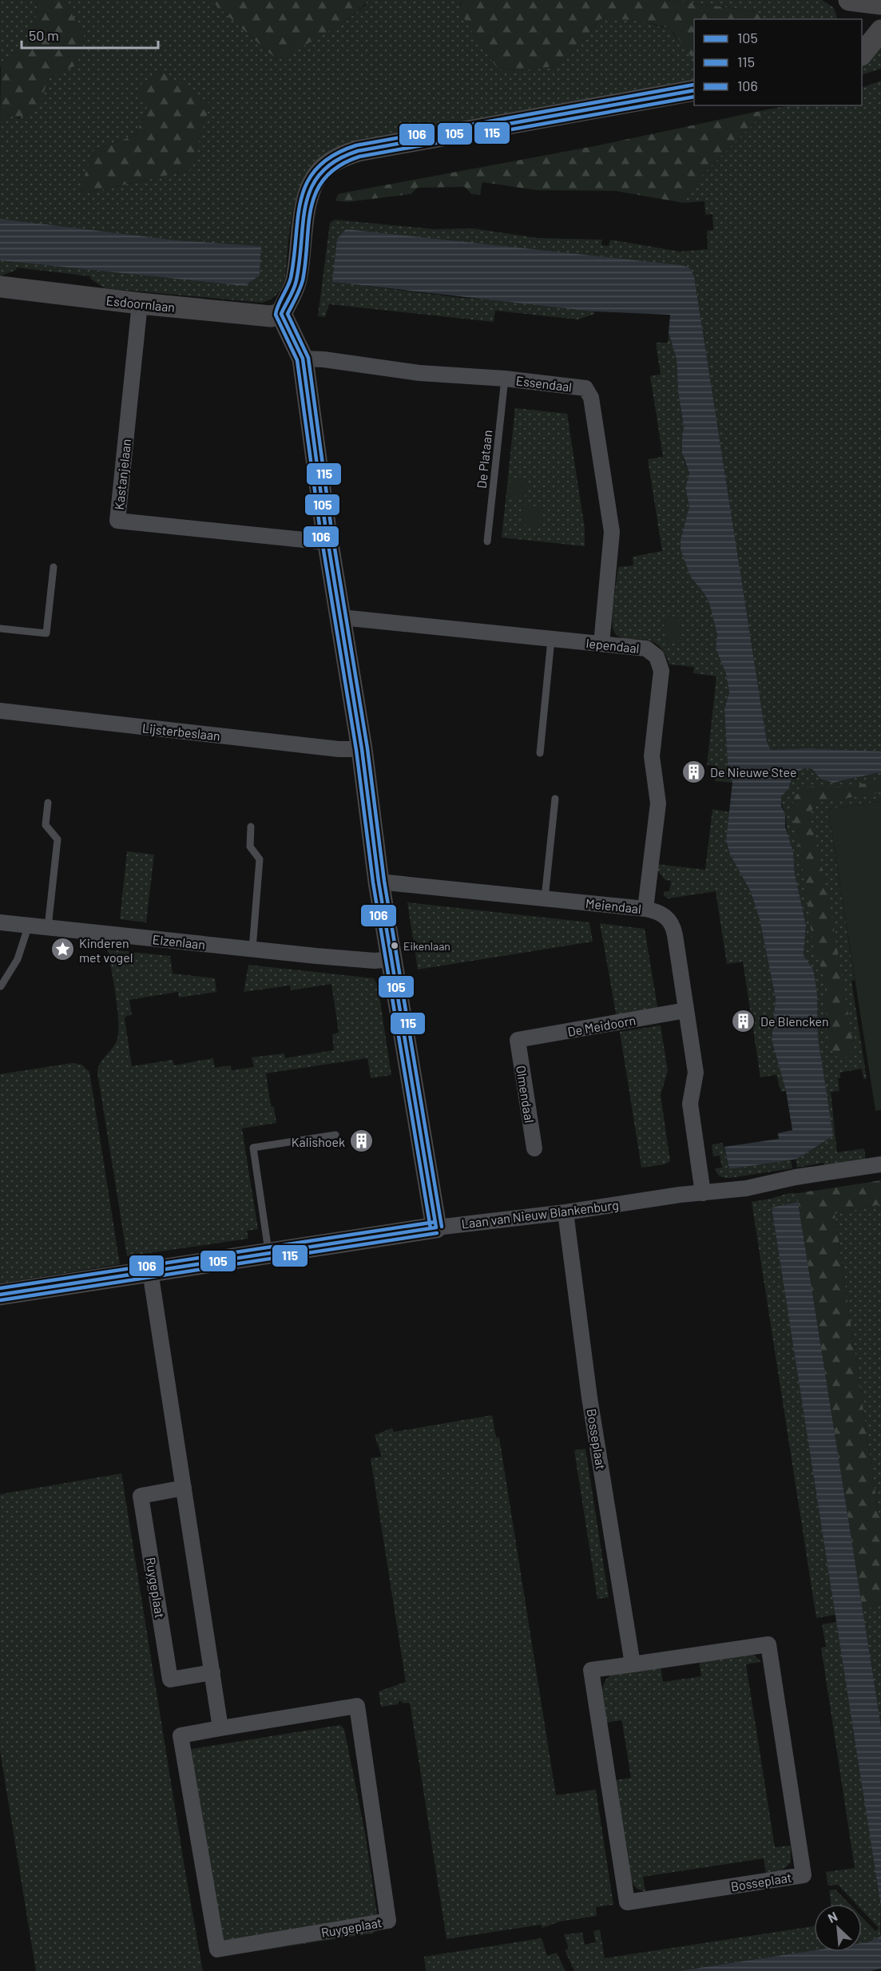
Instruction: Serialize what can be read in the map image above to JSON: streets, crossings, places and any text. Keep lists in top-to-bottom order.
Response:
{
  "streets": {
    "street": [
      "Esdoornlaan",
      "Essendaal",
      "Kastanjelaan",
      "Iependaal",
      "Lijsterbeslaan",
      "Meiendaal",
      "Elzenlaan",
      "De Meidoorn",
      "Olmendaal",
      "Laan van Nieuw Blankenburg",
      "Bosseplaat",
      "Ruygeplaat"
    ],
    "lane": ["De Plataan"]
  },
  "crossings": [
    ["Esdoornlaan", "Kastanjelaan"],
    ["Essendaal", "De Plataan"],
    ["Essendaal", "Iependaal"],
    ["Iependaal", "Meiendaal"],
    ["Meiendaal", "De Meidoorn"],
    ["Meiendaal", "Laan van Nieuw Blankenburg"],
    ["De Meidoorn", "Olmendaal"],
    ["Laan van Nieuw Blankenburg", "Bosseplaat"]
  ],
  "places": {
    "building": ["De Nieuwe Stee", "De Blencken", "Kalishoek"],
    "other": ["Eikenlaan"],
    "place": ["Kinderen met vogel"]
  },
  "lines": ["transit line 106", "transit line 105", "transit line 115"],
  "legend": ["105", "115", "106"],
  "scale_bar": "50 m",
  "north": "top left"
}
